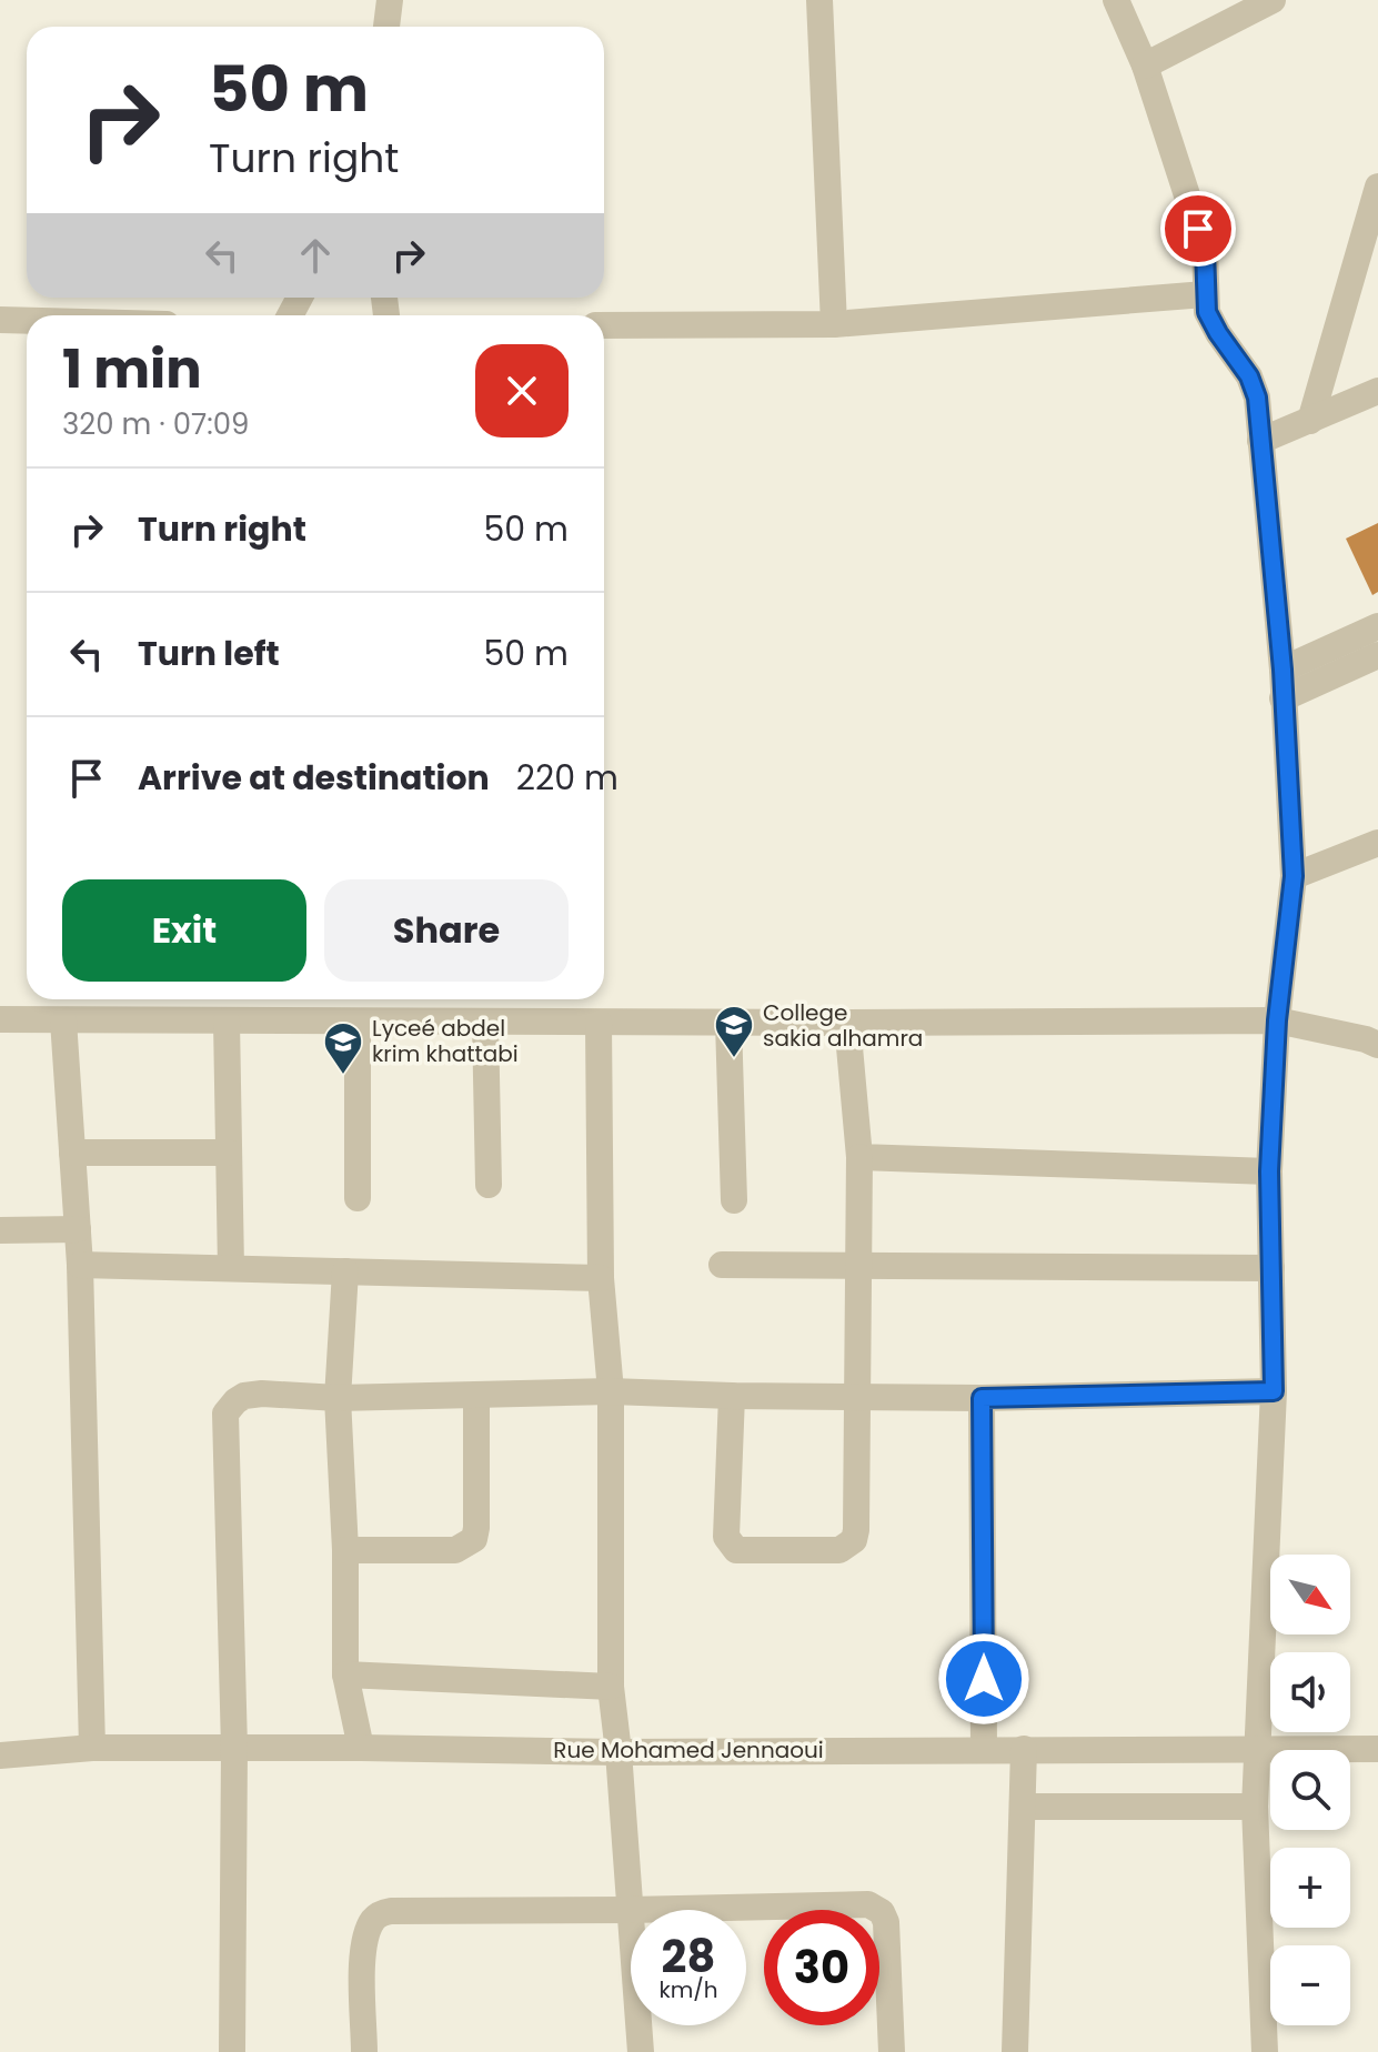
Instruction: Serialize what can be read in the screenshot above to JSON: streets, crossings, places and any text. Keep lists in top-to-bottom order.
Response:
{
  "streets": {
    "street": ["Rue Mohamed Jennaoui"]
  },
  "places": {
    "school or university": ["College sakia alhamra", "Lyceé abdel krim khattabi"]
  },
  "north": "bottom right",
  "page": {
    "turn": ["50 m", "Turn right"],
    "heading": ["1 min", "320 m · 07:09"],
    "list": [
      {
        "name": "Turn right",
        "value": "50 m"
      },
      {
        "name": "Turn left",
        "value": "50 m"
      },
      {
        "name": "Arrive at destination",
        "value": "220 m"
      }
    ],
    "buttons": ["Exit", "Share"],
    "map_buttons": ["+", "−"],
    "speed": "28 km/h",
    "limit": "30"
  }
}
